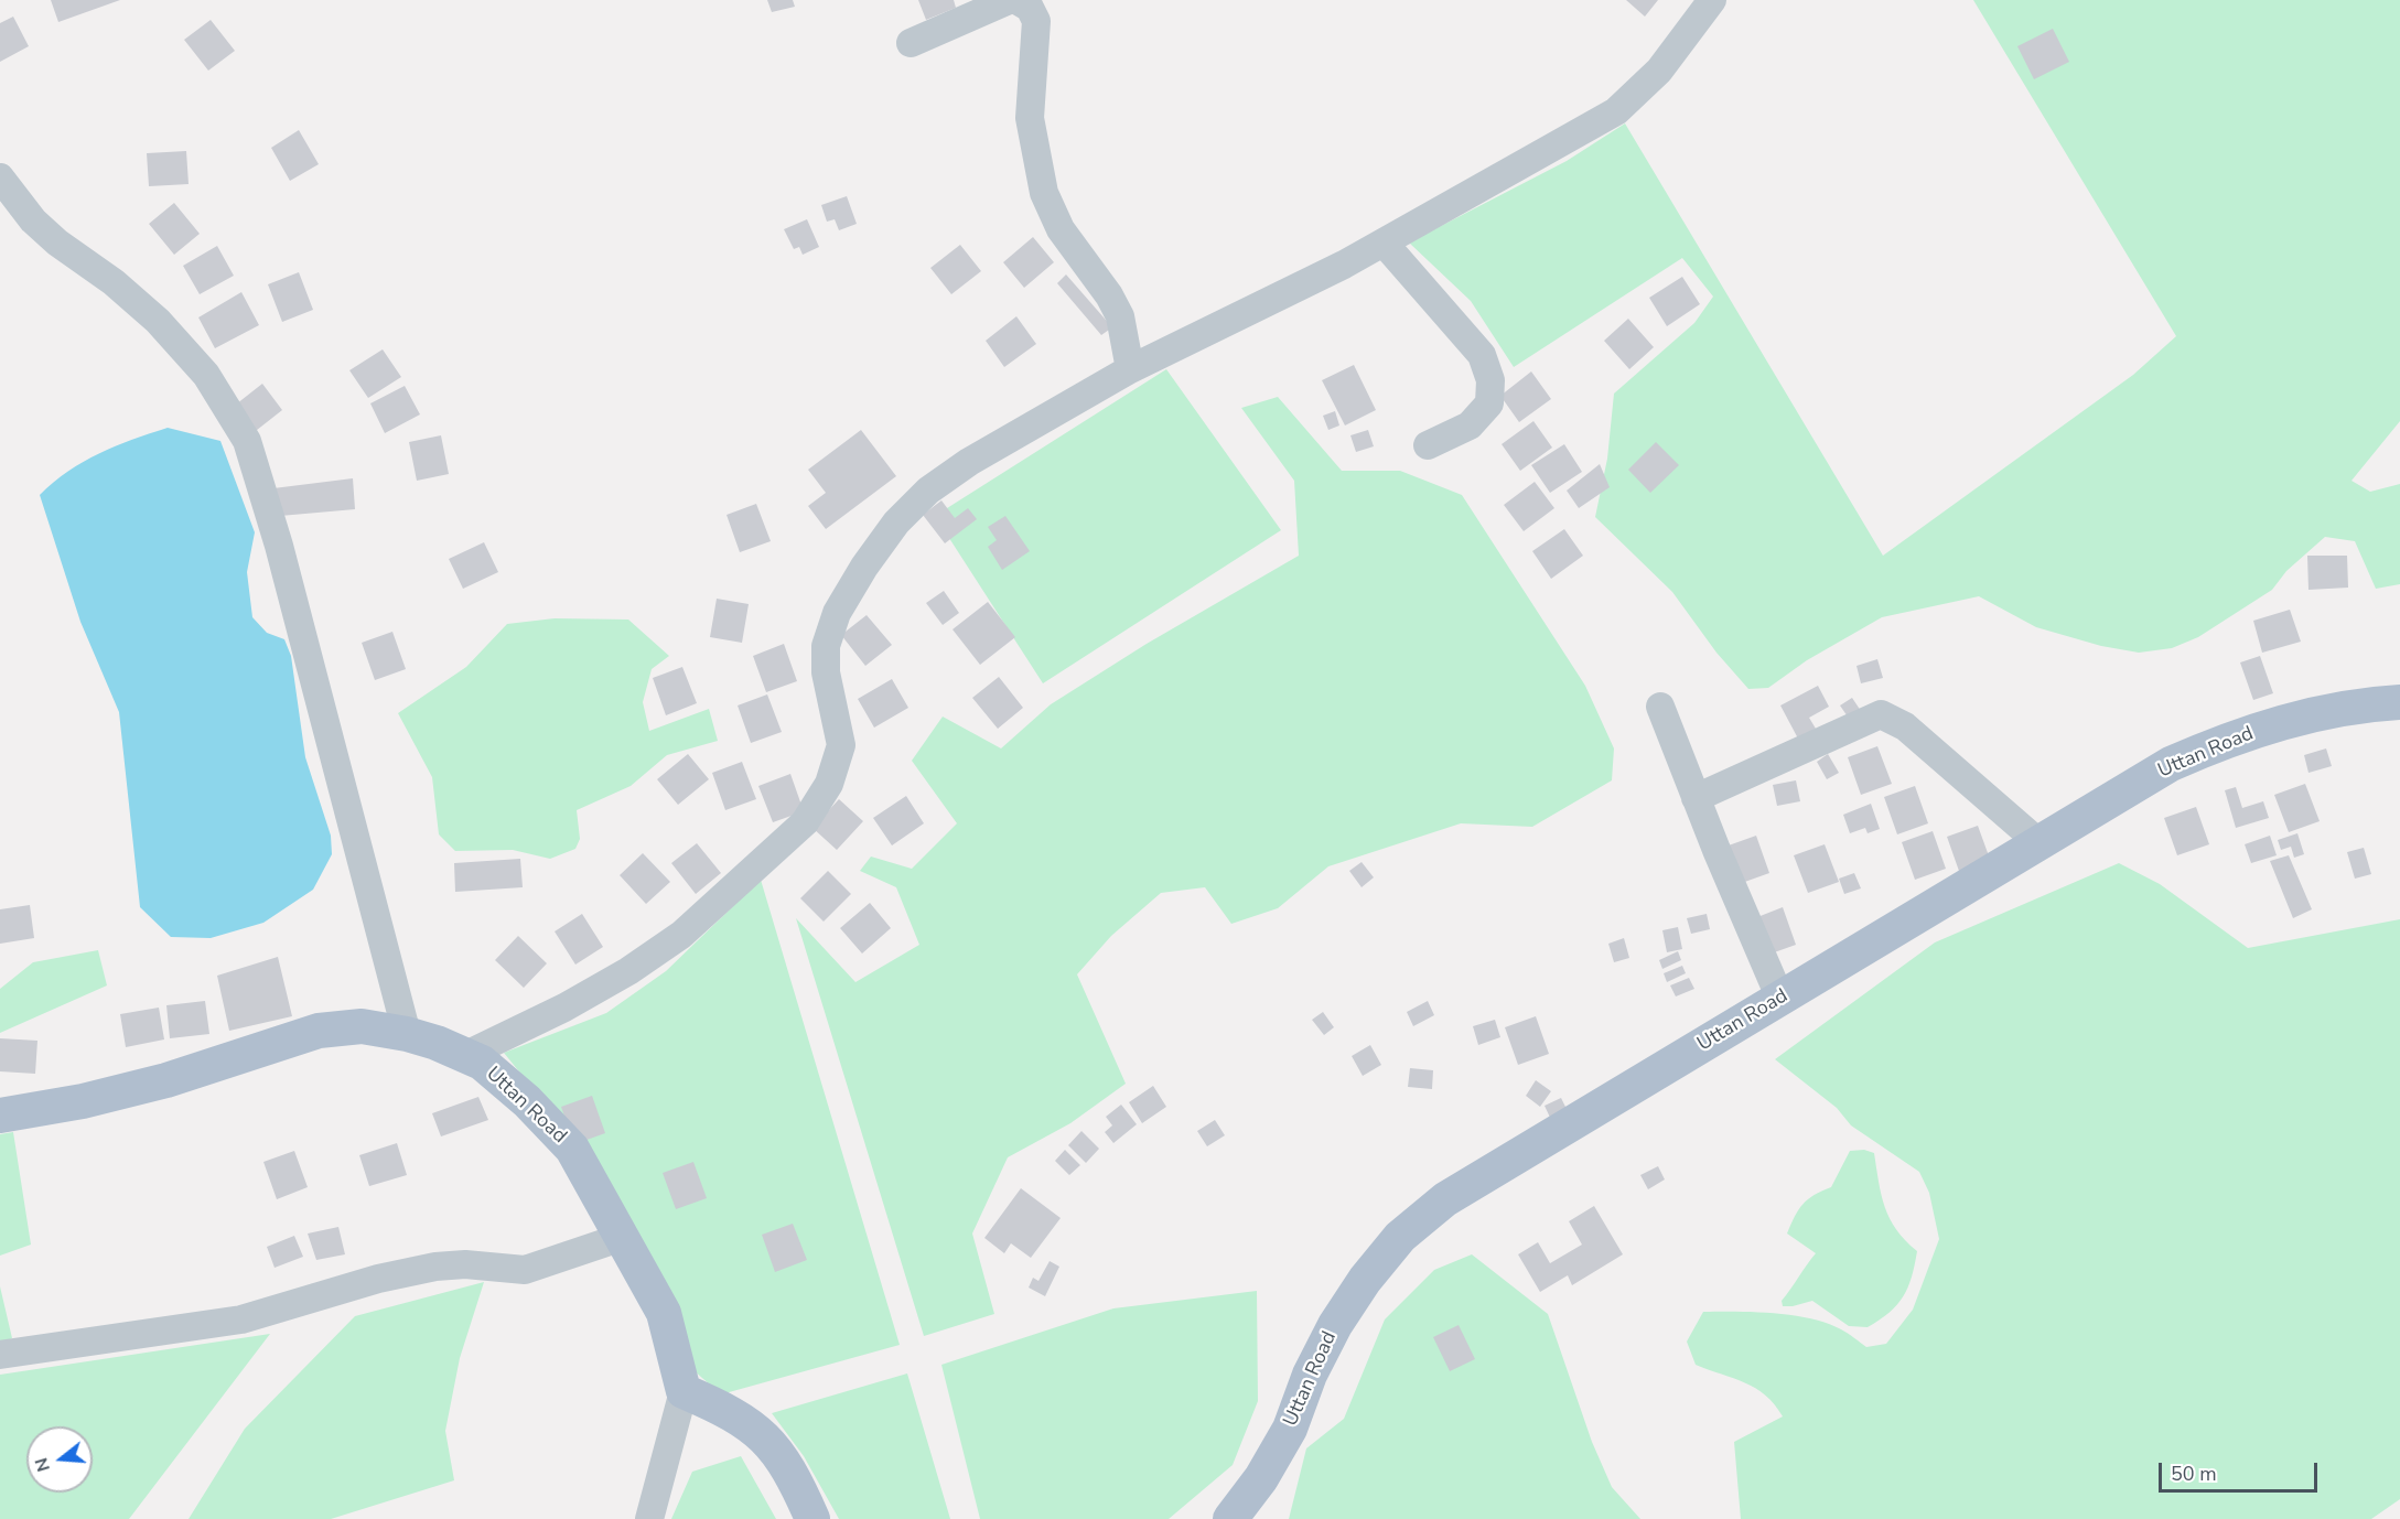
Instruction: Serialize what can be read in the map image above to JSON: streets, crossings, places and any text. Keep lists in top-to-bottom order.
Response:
{
  "streets": {
    "main road": ["Uttan Road"]
  },
  "scale_bar": "50 m",
  "north": "left"
}
